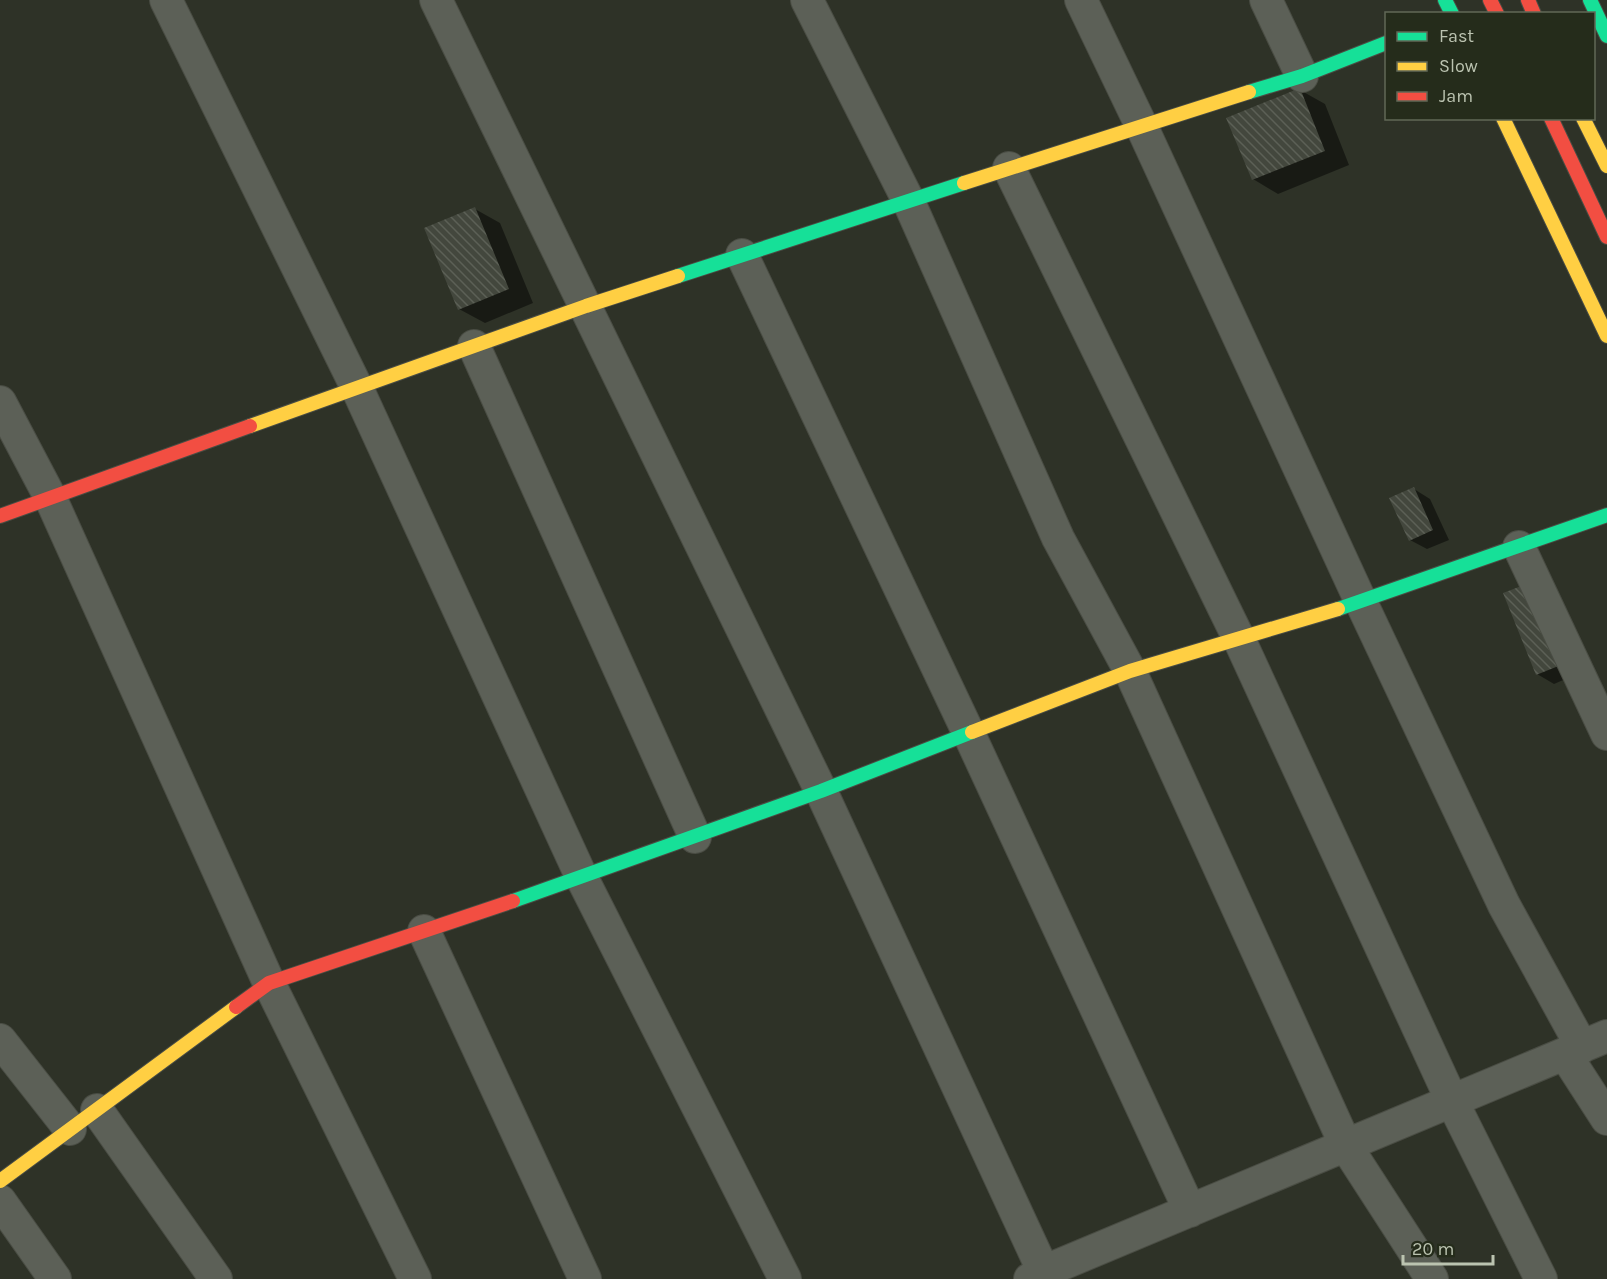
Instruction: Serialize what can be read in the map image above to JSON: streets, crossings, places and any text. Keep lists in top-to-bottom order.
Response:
{
  "legend": ["Fast", "Slow", "Jam"],
  "scale_bar": "20 m"
}
